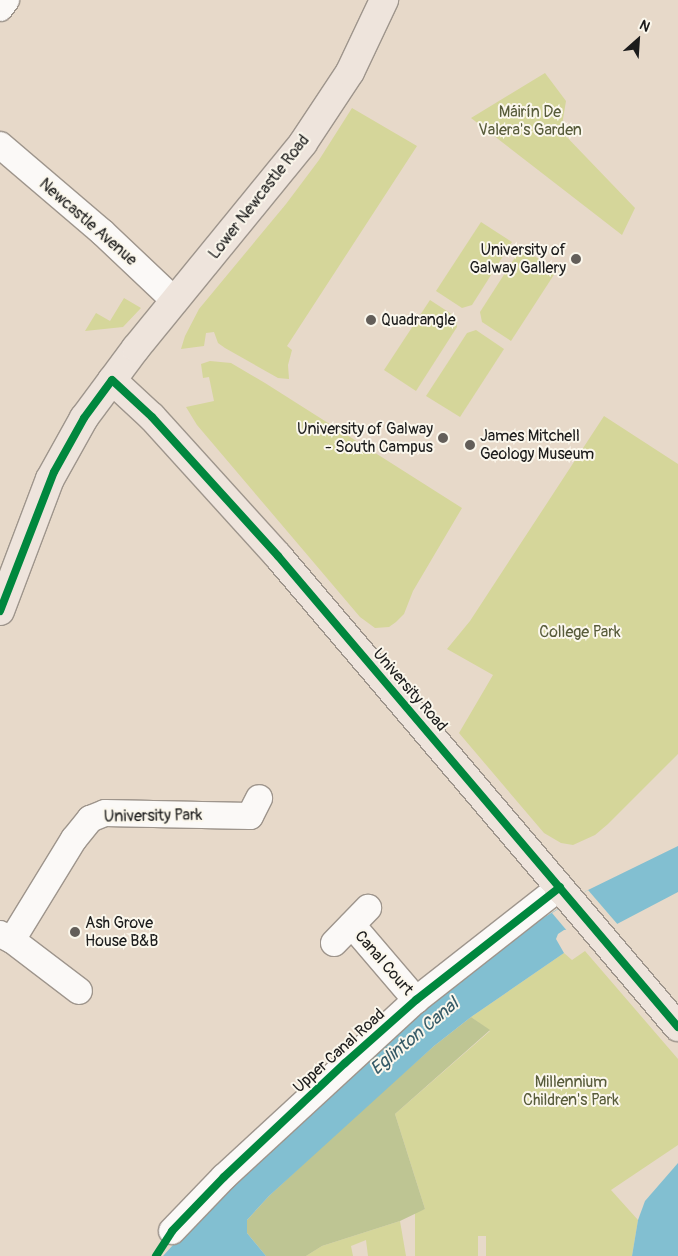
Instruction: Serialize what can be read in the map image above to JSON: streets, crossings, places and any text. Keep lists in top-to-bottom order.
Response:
{
  "streets": {
    "main road": ["Lower Newcastle Road", "University Road"],
    "street": [
      "Newcastle Avenue",
      "University Park",
      "Canal Court",
      "Upper Canal Road"
    ]
  },
  "crossings": [
    ["Lower Newcastle Road", "Newcastle Avenue"],
    ["Lower Newcastle Road", "University Road"],
    ["University Road", "Upper Canal Road"],
    ["Canal Court", "Upper Canal Road"]
  ],
  "water": ["Eglinton Canal"],
  "parks": ["Máirín De Valera's Garden", "College Park", "Millennium Children's Park"],
  "places": [
    "University of Galway Gallery",
    "Quadrangle",
    "University of Galway - South Campus",
    "James Mitchell Geology Museum",
    "Ash Grove House B&B"
  ],
  "north": "top right"
}
